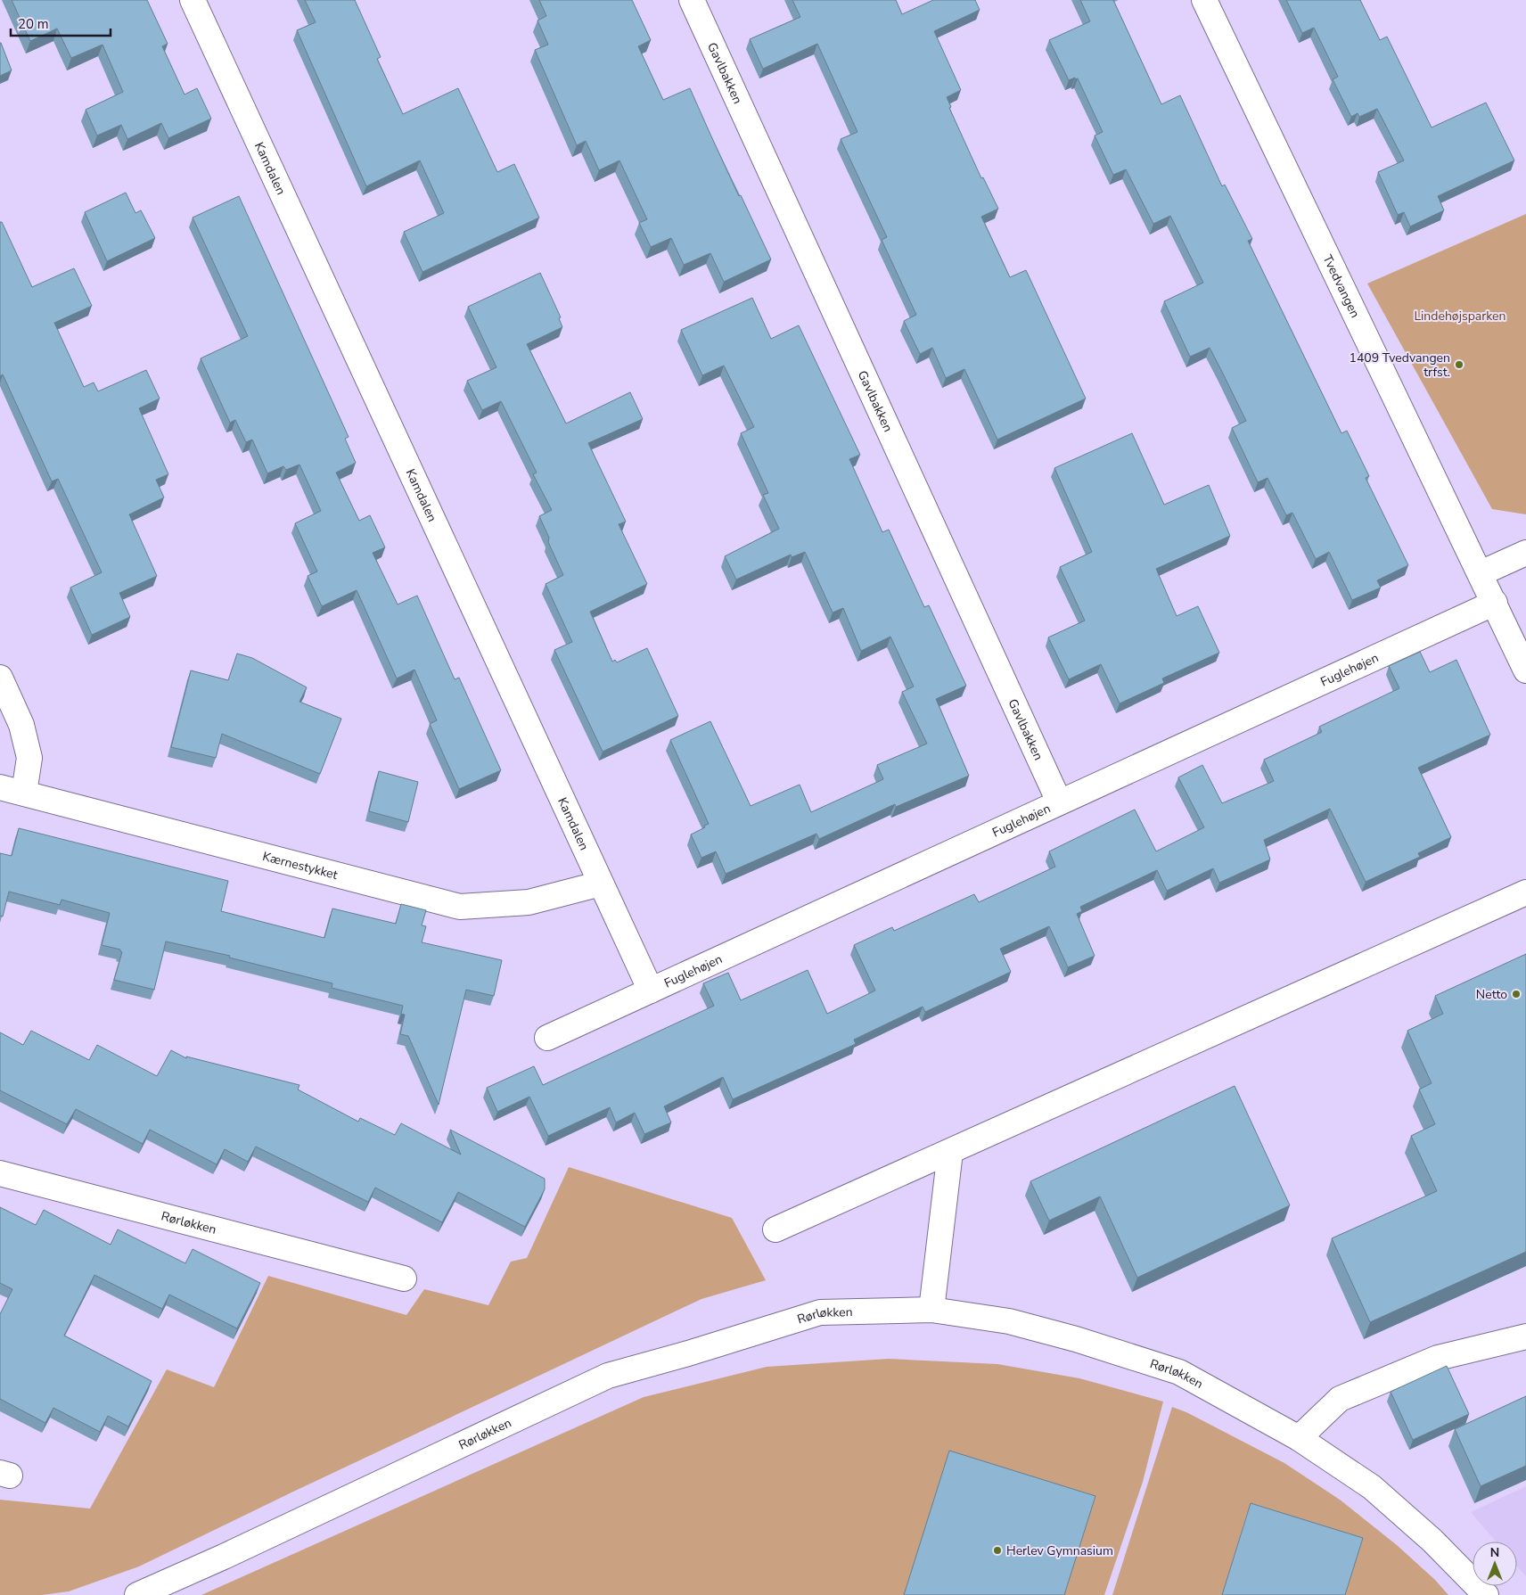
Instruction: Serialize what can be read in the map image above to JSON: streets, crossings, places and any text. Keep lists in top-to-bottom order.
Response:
{
  "streets": {
    "street": [
      "Gavlbakken",
      "Kamdalen",
      "Tvedvangen",
      "Fuglehøjen",
      "Kærnestykket",
      "Rørløkken"
    ]
  },
  "crossings": [
    ["Gavlbakken", "Fuglehøjen"],
    ["Kamdalen", "Fuglehøjen"],
    ["Kamdalen", "Kærnestykket"],
    ["Tvedvangen", "Fuglehøjen"]
  ],
  "parks": ["Lindehøjsparken"],
  "places": ["1409 Tvedvangen trfst.", "Netto", "Herlev Gymnasium"],
  "scale_bar": "20 m",
  "north": "top"
}
